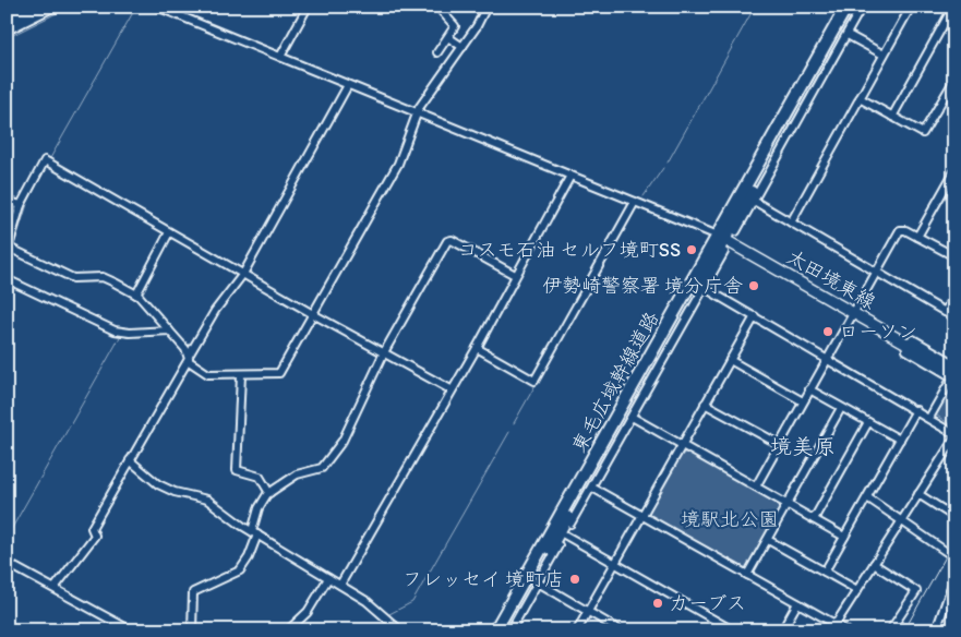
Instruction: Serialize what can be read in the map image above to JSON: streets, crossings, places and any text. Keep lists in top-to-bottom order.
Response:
{
  "streets": {
    "highway": ["東毛広域幹線道路"],
    "main road": ["太田境東線"]
  },
  "crossings": [
    ["太田境東線", "東毛広域幹線道路"]
  ],
  "districts": ["境美原"],
  "parks": ["境駅北公園"],
  "places": [
    "コスモ石油 セルフ境町SS",
    "伊勢崎警察署 境分庁舎",
    "ローソン",
    "フレッセイ 境町店",
    "カーブス"
  ]
}
